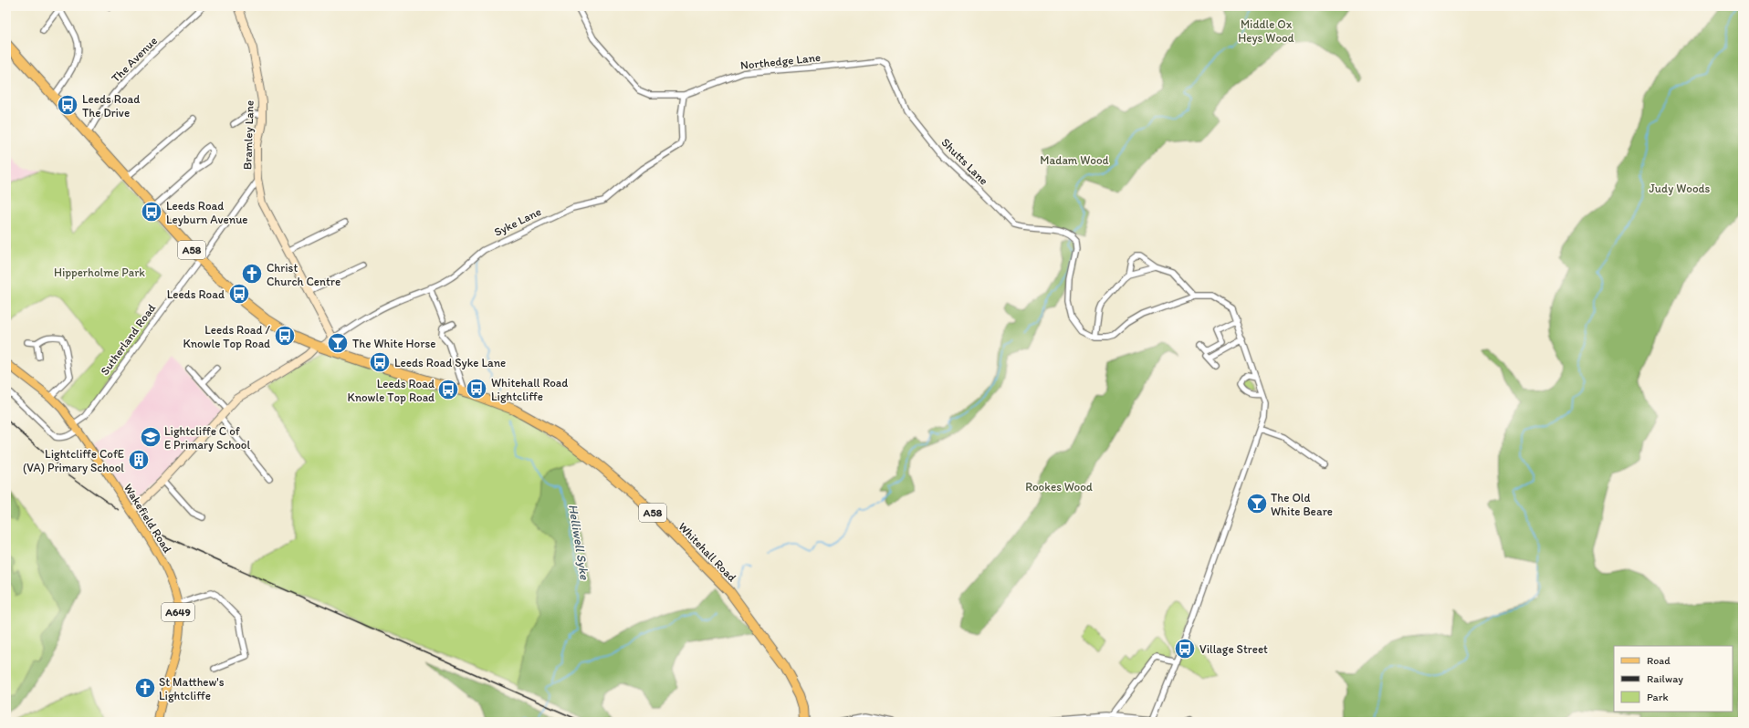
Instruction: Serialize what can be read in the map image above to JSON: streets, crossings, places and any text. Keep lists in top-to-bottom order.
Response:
{
  "streets": {
    "highway": ["A58", "Whitehall Road"],
    "main road": ["Wakefield Road", "A649"],
    "street": [
      "The Avenue",
      "Northedge Lane",
      "Bramley Lane",
      "Shutts Lane",
      "Syke Lane",
      "Sutherland Road"
    ]
  },
  "crossings": [
    ["The Avenue", "A58"],
    ["Northedge Lane", "Shutts Lane"],
    ["Northedge Lane", "Syke Lane"],
    ["Bramley Lane", "Syke Lane"],
    ["Bramley Lane", "Sutherland Road"],
    ["Syke Lane", "A58"],
    ["Syke Lane", "Wakefield Road"],
    ["Syke Lane", "Whitehall Road"],
    ["A58", "Sutherland Road"],
    ["A58", "Whitehall Road"],
    ["Sutherland Road", "Wakefield Road"]
  ],
  "water": ["Helliwell Syke"],
  "parks": [
    "Middle Ox Heys Wood",
    "Madam Wood",
    "Judy Woods",
    "Hipperholme Park",
    "Rookes Wood"
  ],
  "places": {
    "bus stop": [
      "Leeds Road The Drive",
      "Leeds Road Leyburn Avenue",
      "Leeds Road",
      "Leeds Road / Knowle Top Road",
      "Leeds Road Syke Lane",
      "Whitehall Road Lightcliffe",
      "Leeds Road Knowle Top Road",
      "Village Street"
    ],
    "church": ["Christ Church Centre", "St Matthew's Lightcliffe"],
    "bar": ["The White Horse", "The Old White Beare"],
    "school or university": ["Lightcliffe C of E Primary School"],
    "building": ["Lightcliffe CofE (VA) Primary School"]
  },
  "legend": ["Road", "Railway", "Park"]
}
